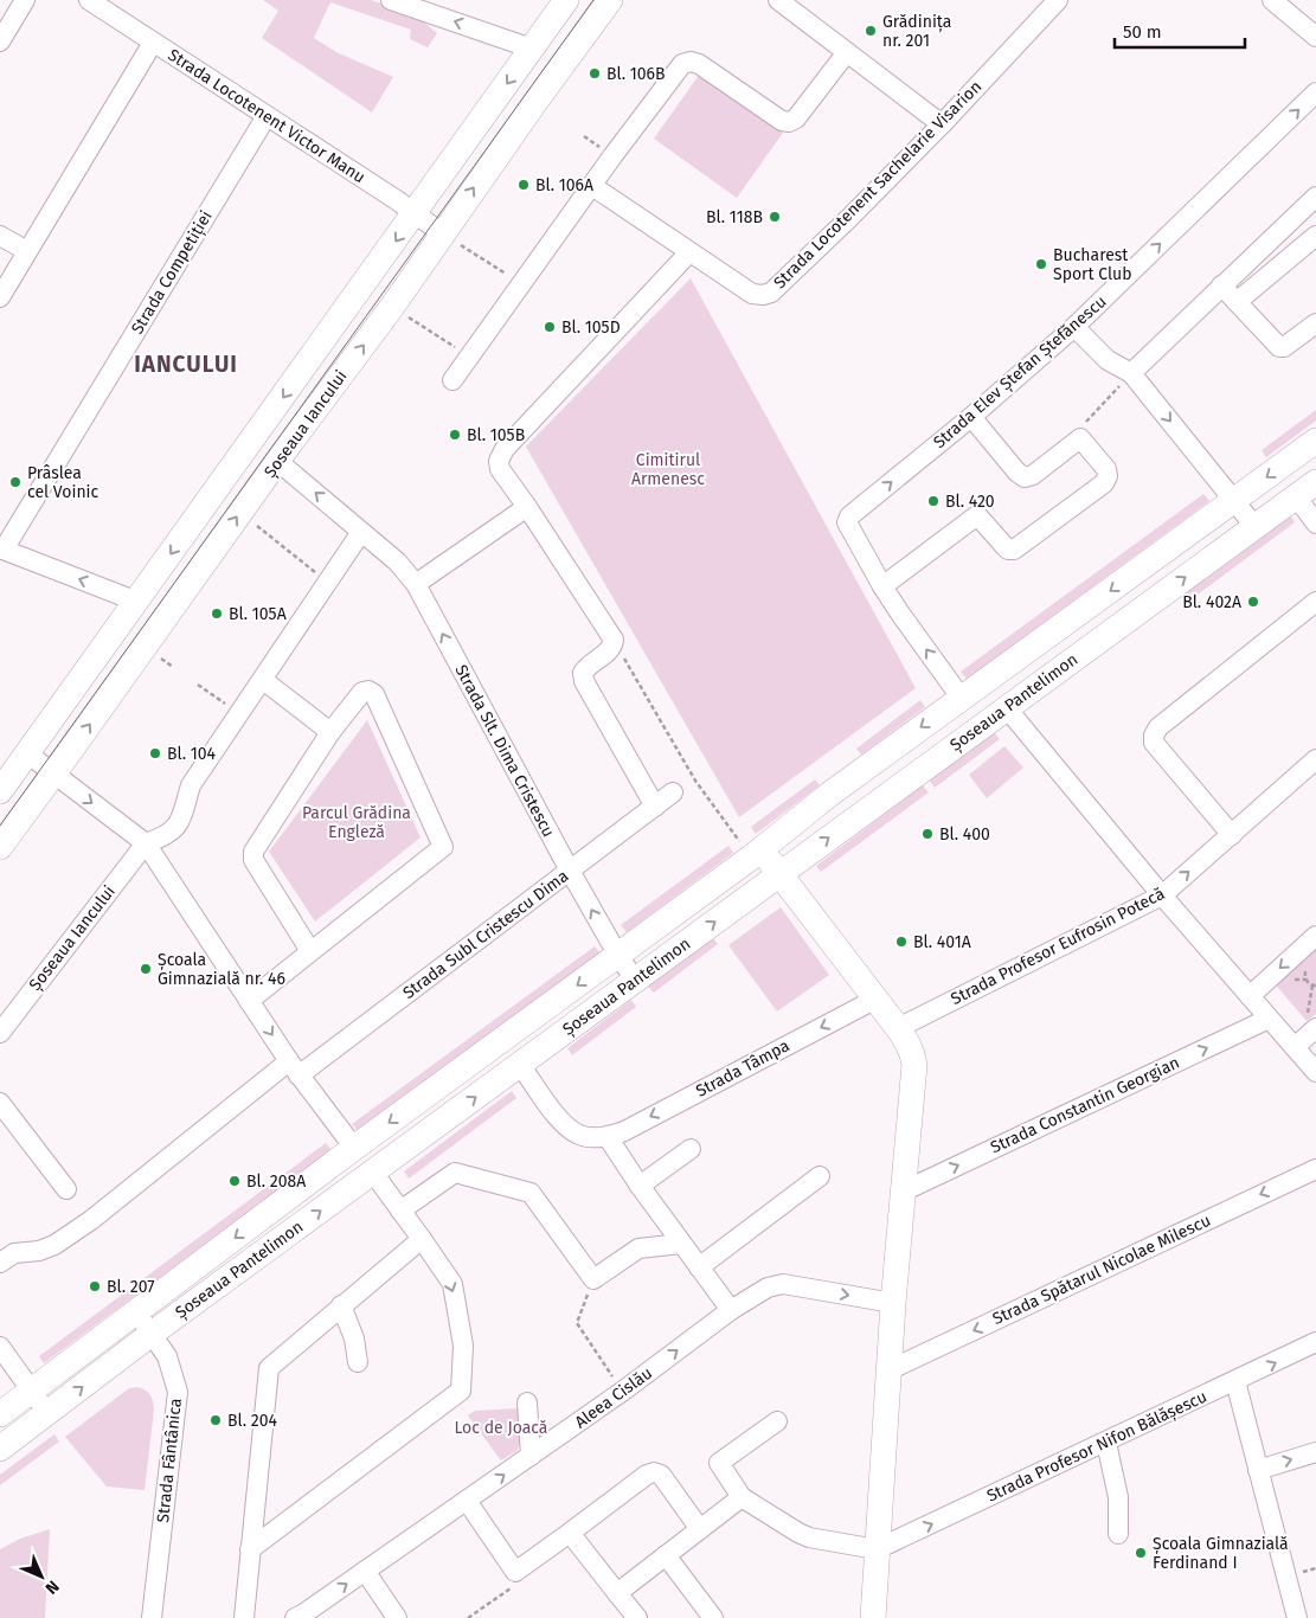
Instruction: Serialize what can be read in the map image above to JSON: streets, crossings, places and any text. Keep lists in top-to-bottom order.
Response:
{
  "streets": {
    "main road": ["Șoseaua Iancului", "Șoseaua Pantelimon"],
    "street": [
      "Strada Locotenent Victor Manu",
      "Strada Locotenent Sachelarie Visarion",
      "Strada Competiției",
      "Strada Elev Ștefan Ștefănescu",
      "Strada Slt. Dima Cristescu",
      "Strada Subl Cristescu Dima",
      "Strada Profesor Eufrosin Potecă",
      "Strada Tâmpa",
      "Strada Constantin Georgian",
      "Strada Spătarul Nicolae Milescu",
      "Aleea Cislău",
      "Strada Profesor Nifon Bălășescu",
      "Strada Fântânica"
    ]
  },
  "crossings": [
    ["Strada Locotenent Victor Manu", "Strada Competiției"],
    ["Strada Locotenent Victor Manu", "Șoseaua Iancului"],
    ["Șoseaua Iancului", "Strada Slt. Dima Cristescu"],
    ["Șoseaua Pantelimon", "Strada Slt. Dima Cristescu"],
    ["Șoseaua Pantelimon", "Strada Tâmpa"],
    ["Șoseaua Pantelimon", "Strada Fântânica"],
    ["Strada Slt. Dima Cristescu", "Strada Subl Cristescu Dima"]
  ],
  "one_way": ["Strada Constantin Georgian", "Strada Spătarul Nicolae Milescu", "Strada Profesor Nifon Bălășescu"],
  "districts": ["IANCULUI"],
  "parks": ["Cimitirul Armenesc", "Parcul Grădina Engleză", "Loc de Joacă"],
  "places": [
    "Grădinița nr. 201",
    "Bl. 106B",
    "Bl. 106A",
    "Bl. 118B",
    "Bucharest Sport Club",
    "Bl. 105D",
    "Bl. 105B",
    "Prâslea cel Voinic",
    "Bl. 420",
    "Bl. 402A",
    "Bl. 105A",
    "Bl. 104",
    "Bl. 400",
    "Bl. 401A",
    "Școala Gimnazială nr. 46",
    "Bl. 208A",
    "Bl. 207",
    "Bl. 204",
    "Școala Gimnazială Ferdinand I"
  ],
  "scale_bar": "50 m",
  "north": "bottom right"
}
